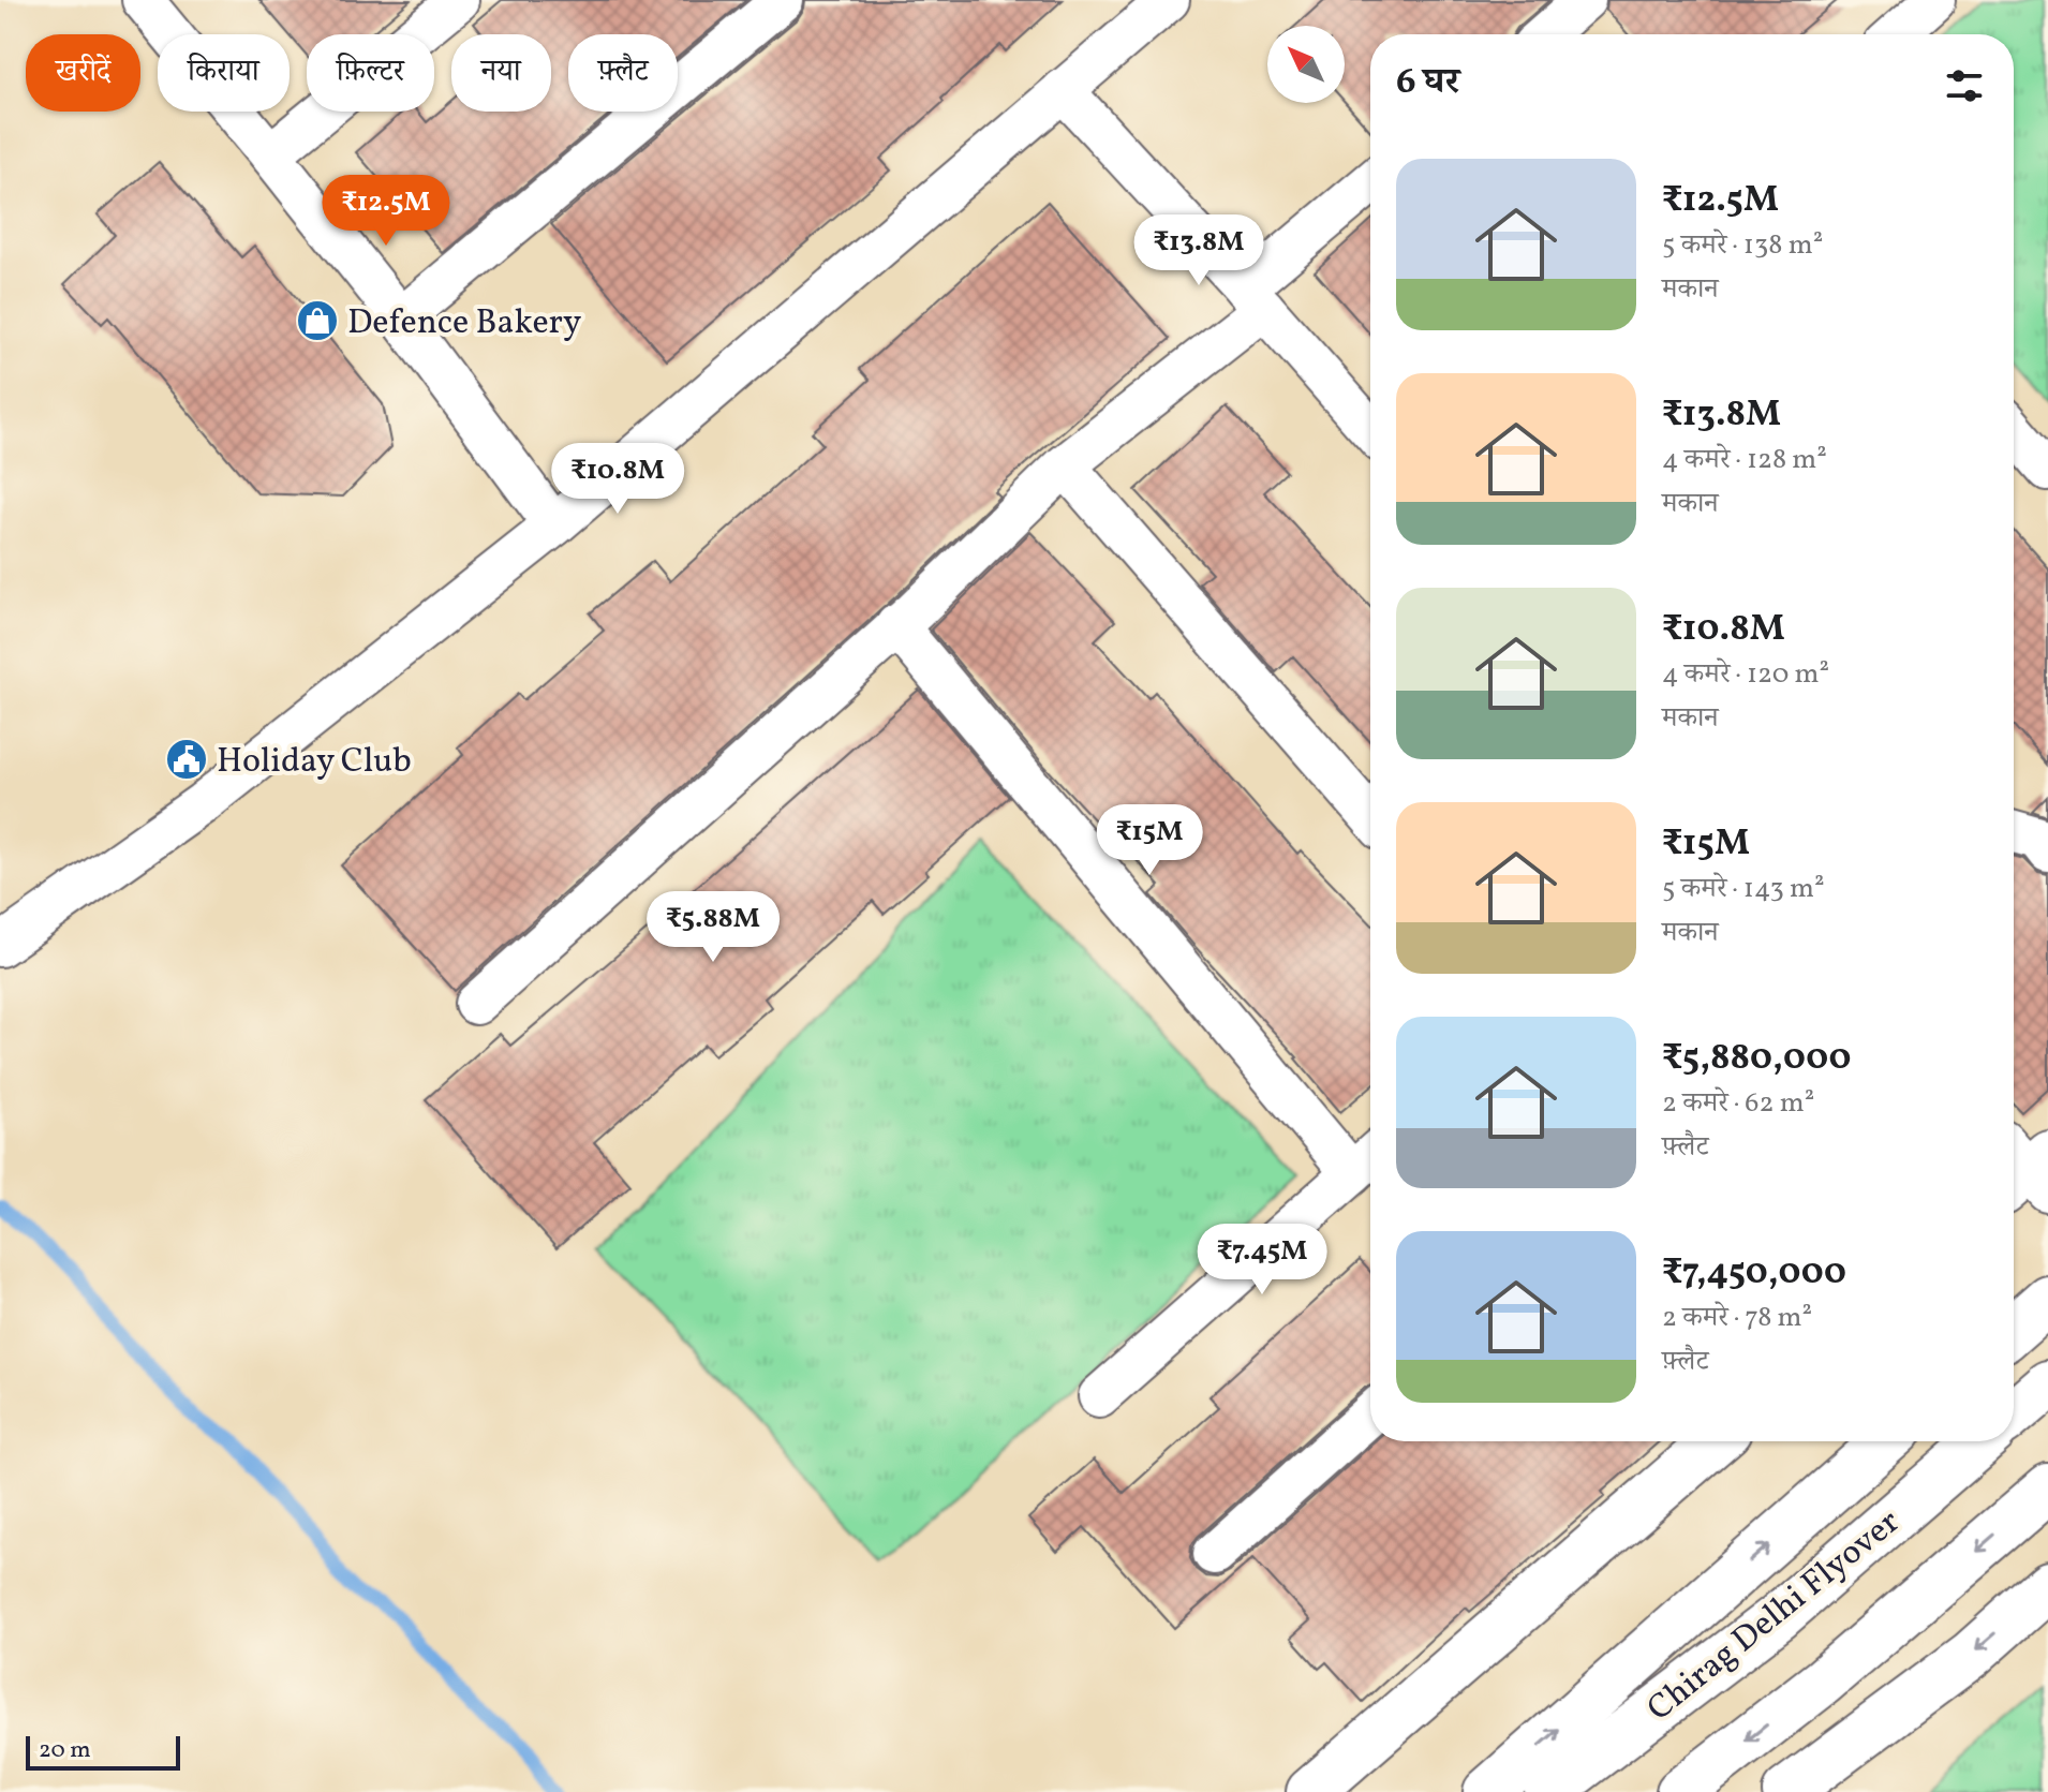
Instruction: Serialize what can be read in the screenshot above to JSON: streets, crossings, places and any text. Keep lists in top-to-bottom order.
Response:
{
  "streets": {
    "main road": ["Chirag Delhi Flyover"]
  },
  "places": {
    "shop": ["Defence Bakery"],
    "public building": ["Holiday Club"]
  },
  "scale_bar": "20 m",
  "north": "top left",
  "page": {
    "chip": [
      "खरीदें",
      "किराया",
      "फ़िल्टर",
      "नया",
      "फ़्लैट"
    ],
    "heading": "6 घर",
    "list": [
      {
        "name": "₹12.5M",
        "note": "5 कमरे · 138 m² · मकान"
      },
      {
        "name": "₹13.8M",
        "note": "4 कमरे · 128 m² · मकान"
      },
      {
        "name": "₹10.8M",
        "note": "4 कमरे · 120 m² · मकान"
      },
      {
        "name": "₹15M",
        "note": "5 कमरे · 143 m² · मकान"
      },
      {
        "name": "₹5,880,000",
        "note": "2 कमरे · 62 m² · फ़्लैट"
      },
      {
        "name": "₹7,450,000",
        "note": "2 कमरे · 78 m² · फ़्लैट"
      }
    ],
    "price": [
      "₹12.5M",
      "₹13.8M",
      "₹10.8M",
      "₹15M",
      "₹5.88M",
      "₹7.45M"
    ],
    "scale": "20 m"
  }
}
